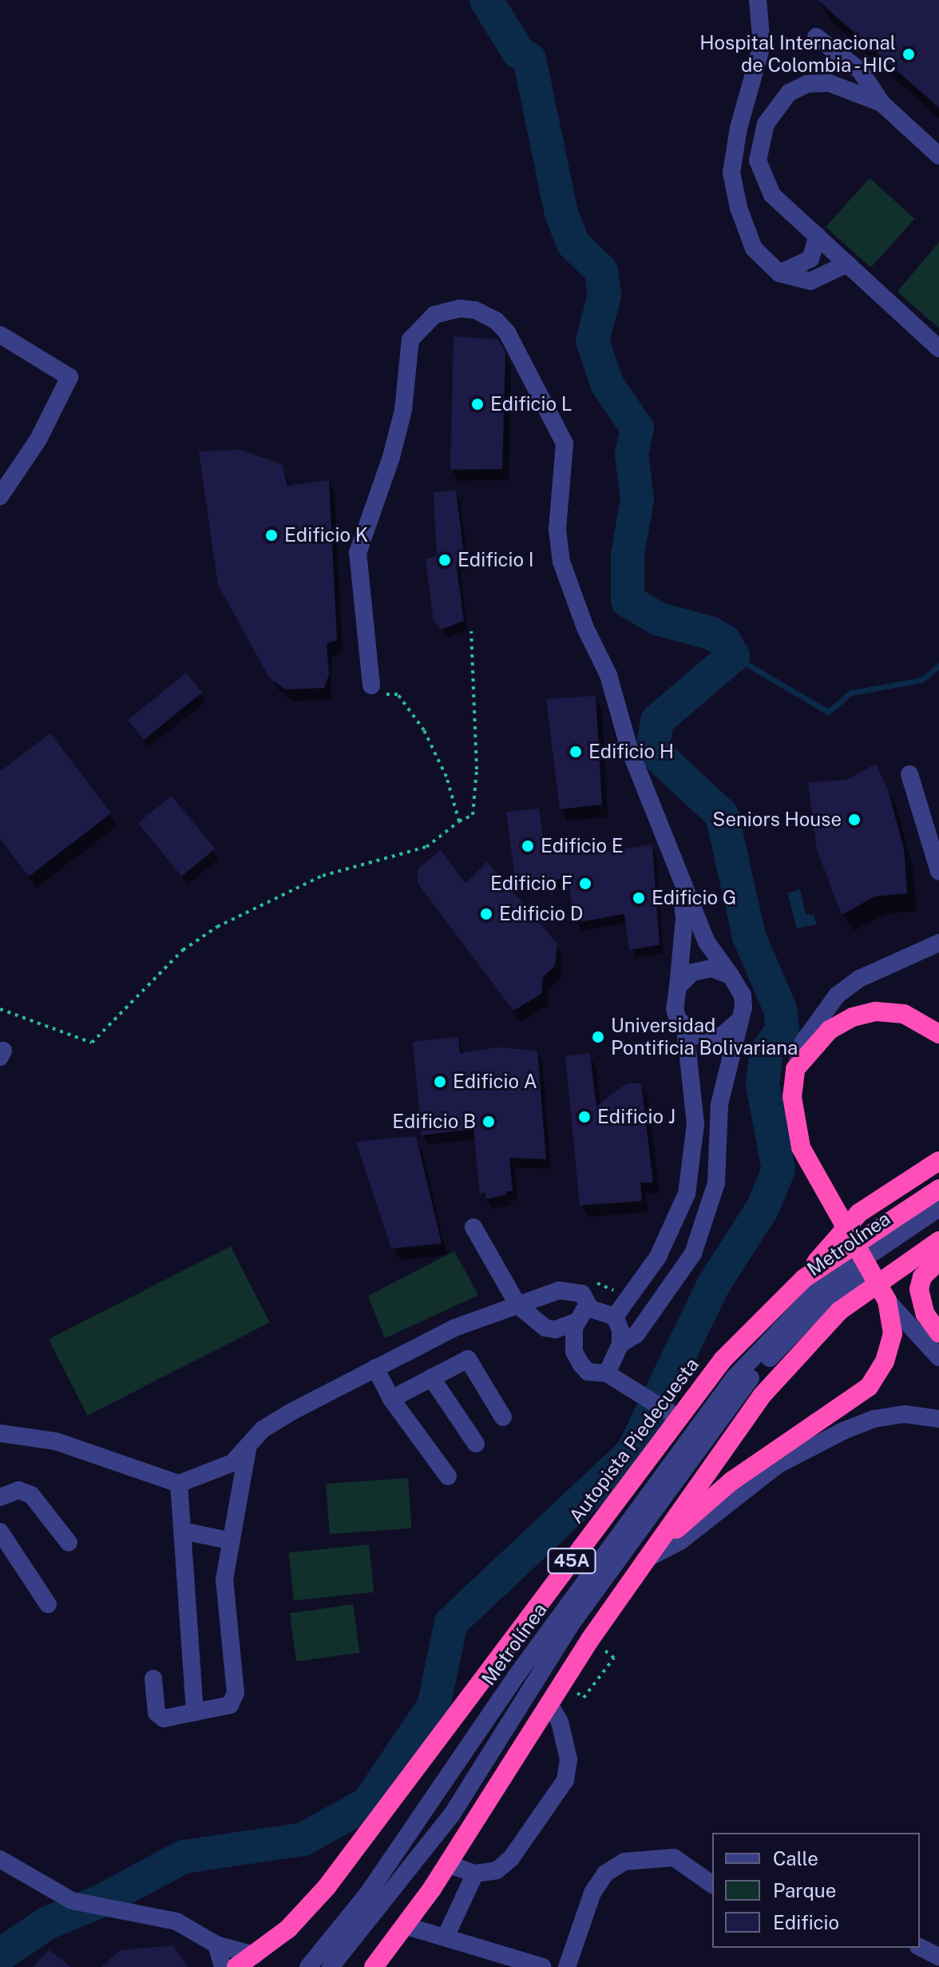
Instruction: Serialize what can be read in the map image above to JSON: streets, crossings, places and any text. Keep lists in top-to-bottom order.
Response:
{
  "streets": {
    "highway": ["Autopista Piedecuesta", "45A"],
    "street": ["Metrolínea"]
  },
  "places": [
    "Hospital Internacional de Colombia - HIC",
    "Edificio L",
    "Edificio K",
    "Edificio I",
    "Edificio H",
    "Seniors House",
    "Edificio E",
    "Edificio F",
    "Edificio G",
    "Edificio D",
    "Universidad Pontificia Bolivariana",
    "Edificio A",
    "Edificio J",
    "Edificio B"
  ],
  "legend": ["Calle", "Parque", "Edificio"]
}
